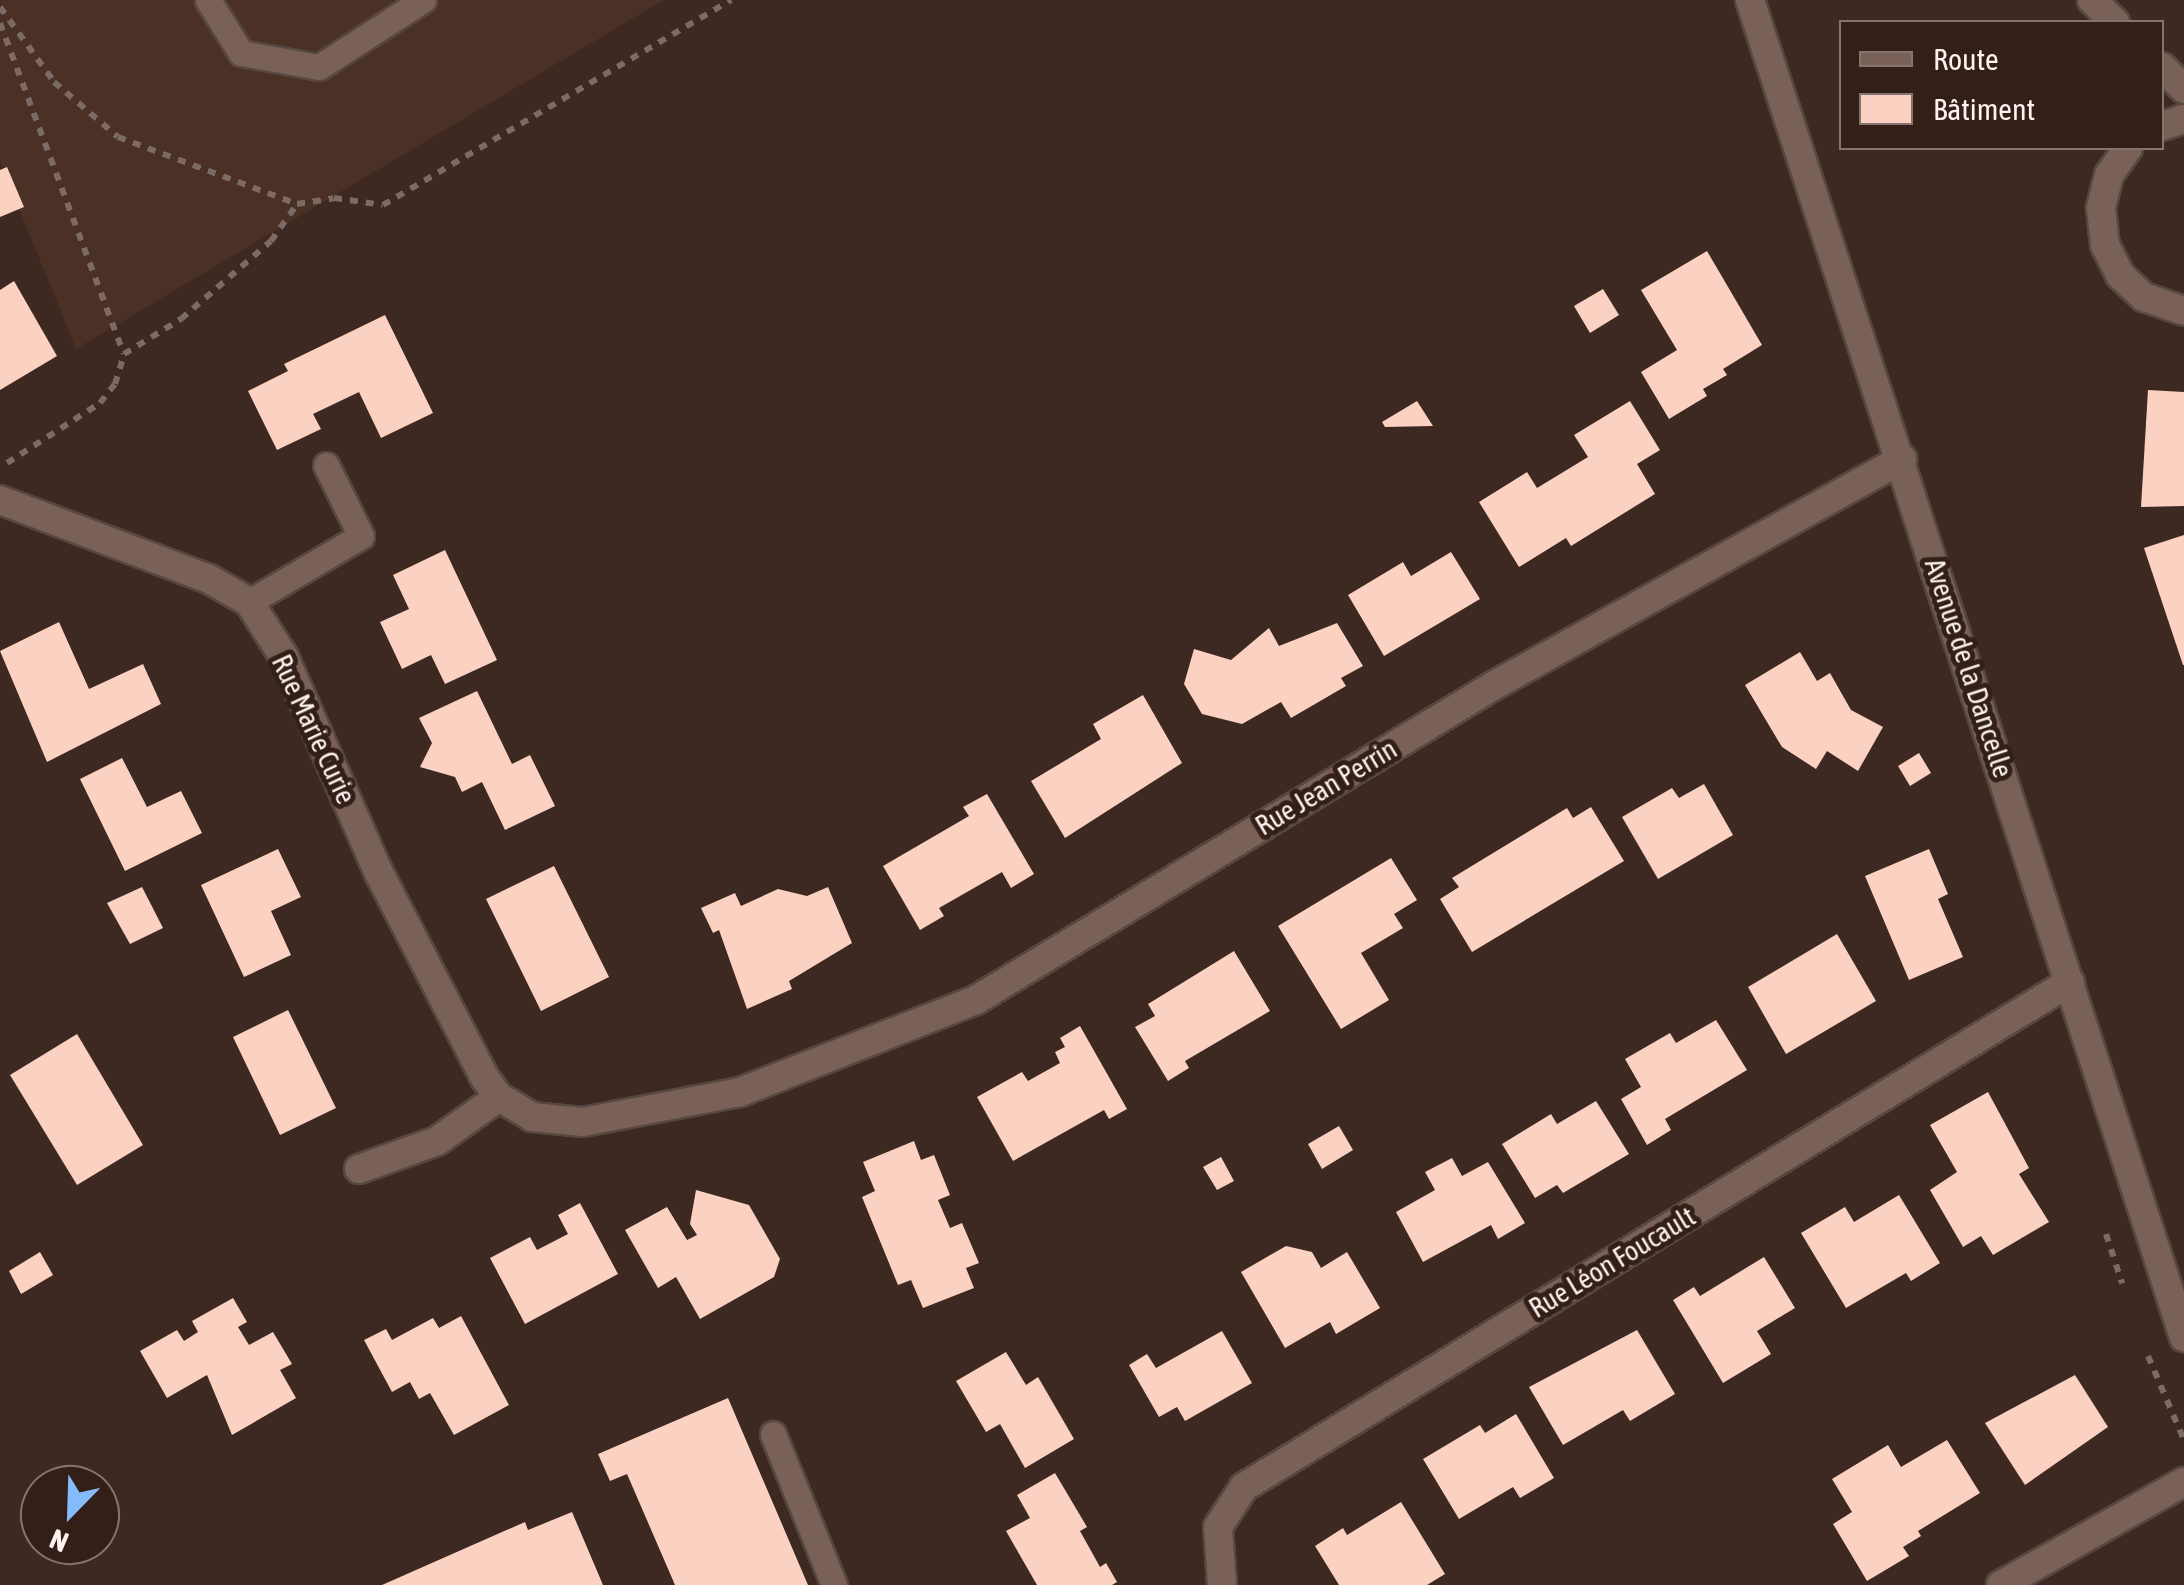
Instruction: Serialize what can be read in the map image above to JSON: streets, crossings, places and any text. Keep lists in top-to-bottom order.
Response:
{
  "streets": {
    "street": [
      "Avenue de la Dancelle",
      "Rue Marie Curie",
      "Rue Jean Perrin",
      "Rue Léon Foucault"
    ]
  },
  "crossings": [
    ["Avenue de la Dancelle", "Rue Jean Perrin"],
    ["Avenue de la Dancelle", "Rue Léon Foucault"],
    ["Rue Marie Curie", "Rue Jean Perrin"]
  ],
  "legend": ["Route", "Bâtiment"],
  "north": "bottom left"
}
